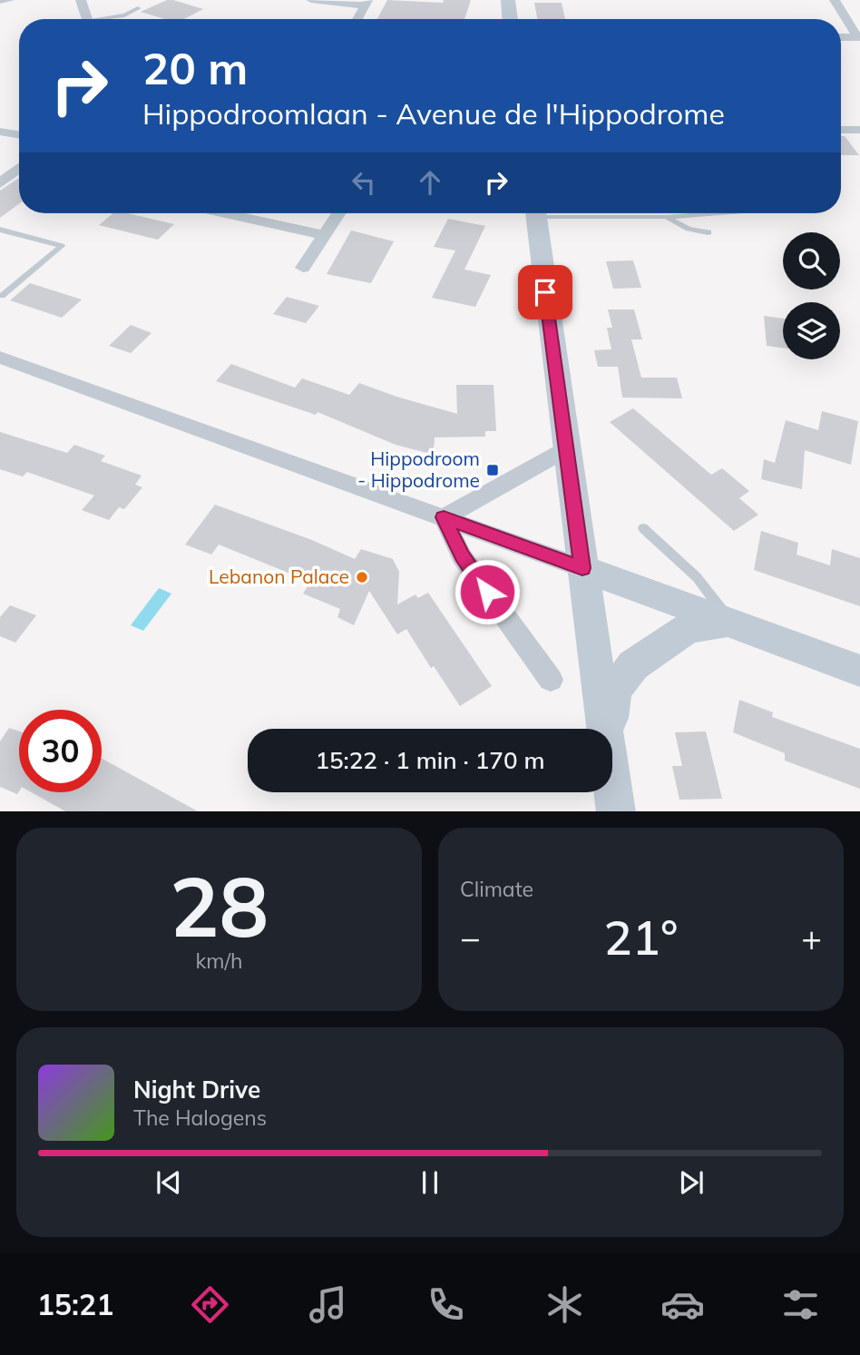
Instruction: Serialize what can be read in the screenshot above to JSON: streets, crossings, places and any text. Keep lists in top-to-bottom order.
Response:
{
  "places": {
    "transit": ["Hippodroom - Hippodrome"],
    "other": ["Lebanon Palace"]
  },
  "page": {
    "turn": ["20 m", "Hippodroomlaan - Avenue de l'Hippodrome"],
    "limit": "30",
    "trip": "15:22 · 1 min · 170 m",
    "tile": [
      ["28", "km/h"],
      "Climate"
    ],
    "heat": ["−", "21°", "+"],
    "song": ["Night Drive", "The Halogens"],
    "tabs": "15:21"
  }
}
